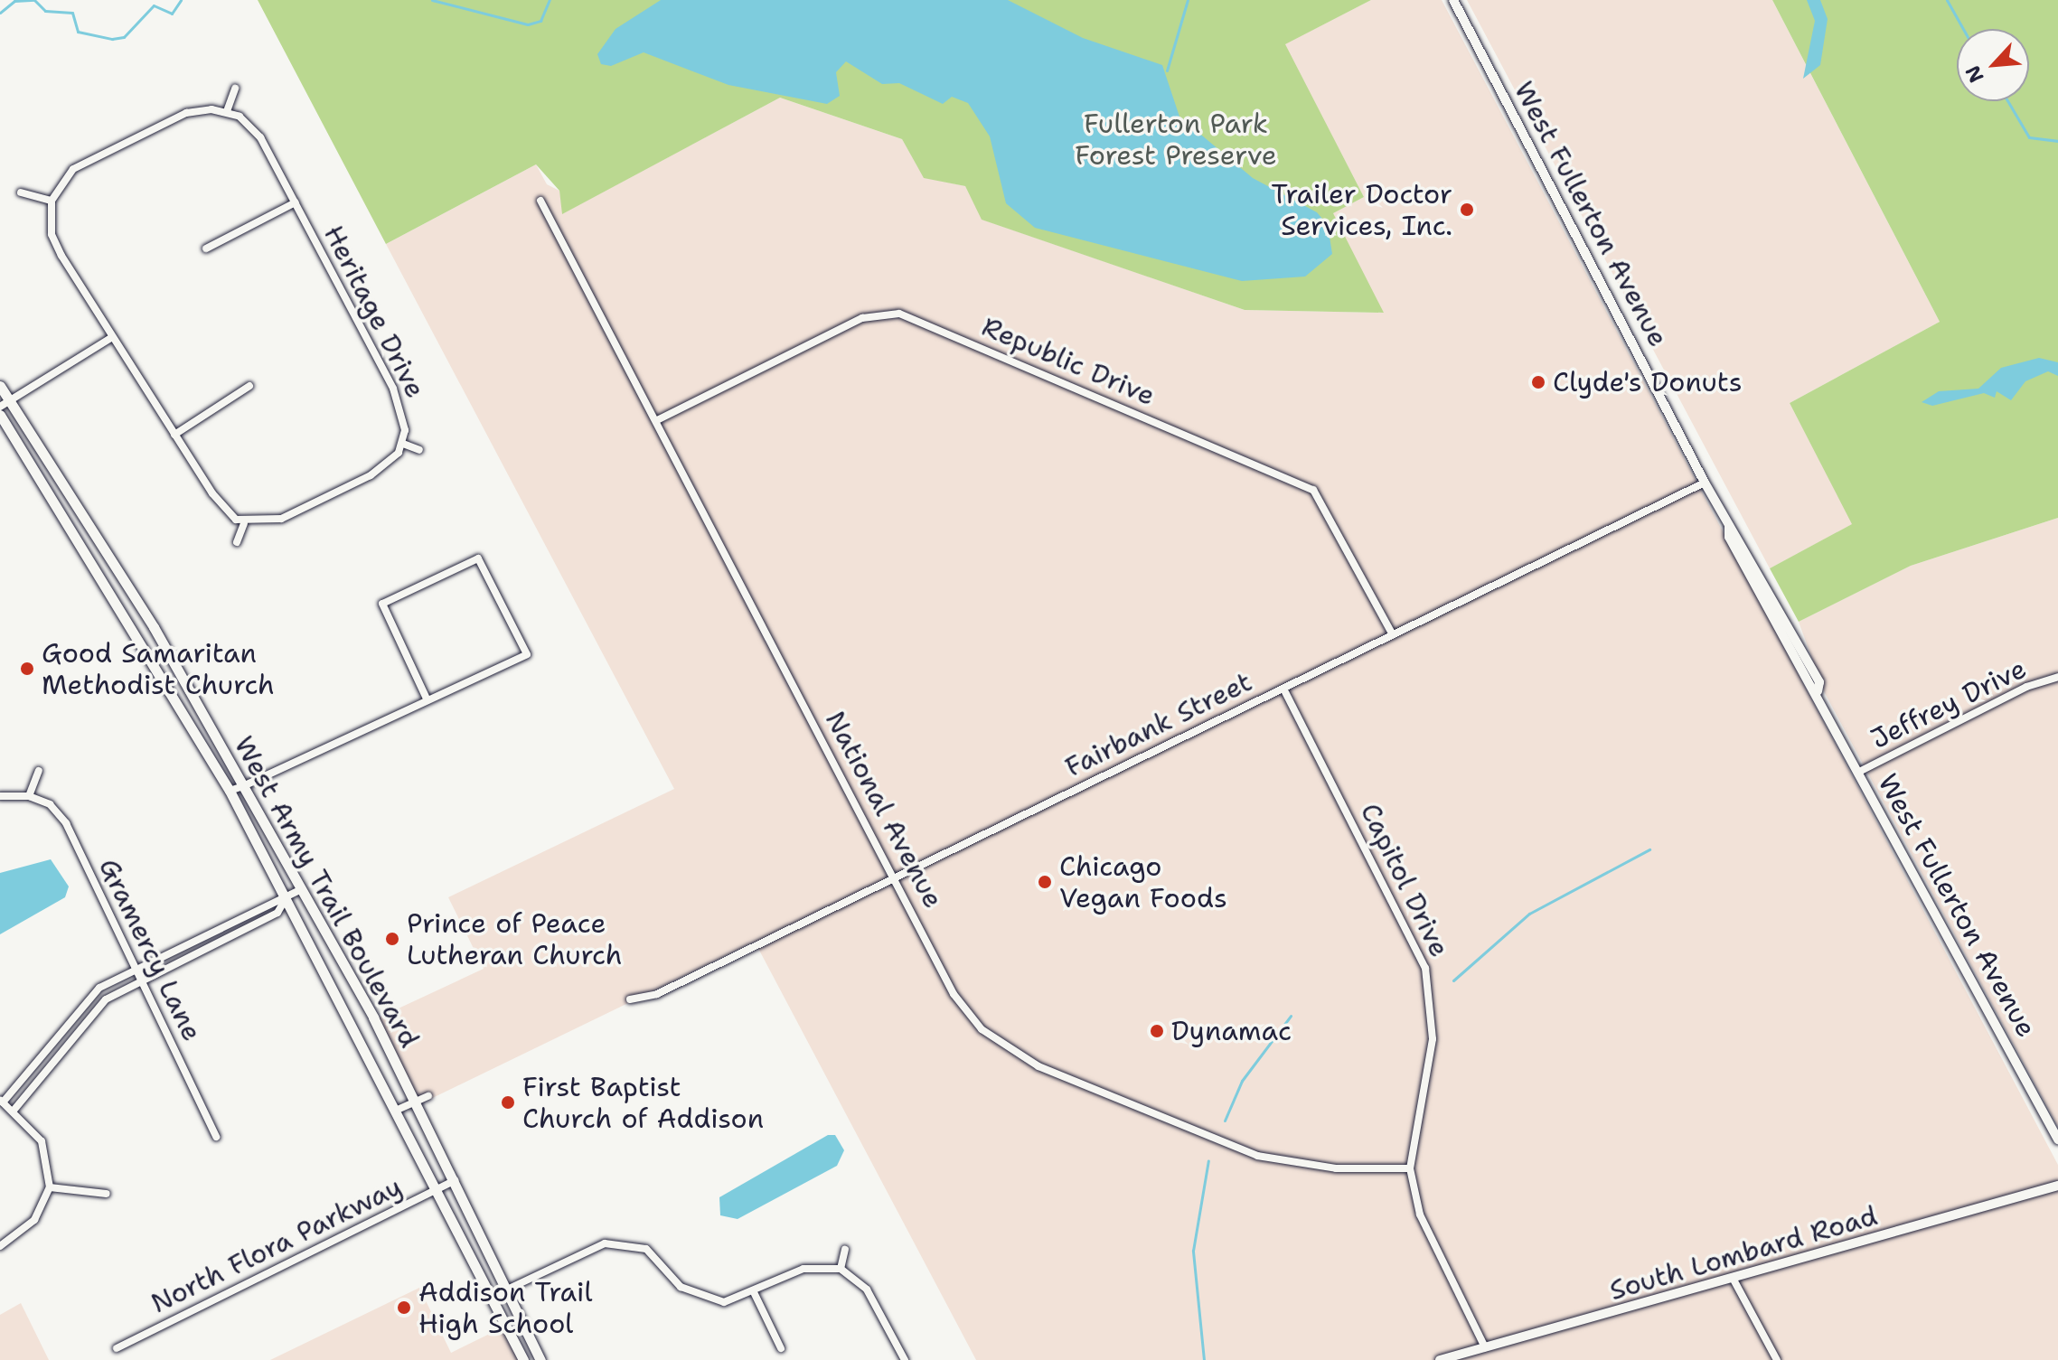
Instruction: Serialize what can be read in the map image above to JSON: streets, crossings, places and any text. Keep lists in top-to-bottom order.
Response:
{
  "streets": {
    "main road": ["West Army Trail Boulevard"],
    "street": [
      "West Fullerton Avenue",
      "Heritage Drive",
      "Republic Drive",
      "Jeffrey Drive",
      "Fairbank Street",
      "National Avenue",
      "Capitol Drive",
      "Gramercy Lane",
      "North Flora Parkway",
      "South Lombard Road"
    ]
  },
  "crossings": [
    ["West Fullerton Avenue", "Jeffrey Drive"],
    ["West Fullerton Avenue", "Fairbank Street"],
    ["Republic Drive", "Fairbank Street"],
    ["Republic Drive", "National Avenue"],
    ["Fairbank Street", "National Avenue"],
    ["Fairbank Street", "Capitol Drive"],
    ["National Avenue", "Capitol Drive"],
    ["Capitol Drive", "South Lombard Road"],
    ["West Army Trail Boulevard", "North Flora Parkway"]
  ],
  "parks": ["Fullerton Park Forest Preserve"],
  "places": [
    "Trailer Doctor Services, Inc.",
    "Clyde's Donuts",
    "Good Samaritan Methodist Church",
    "Chicago Vegan Foods",
    "Prince of Peace Lutheran Church",
    "Dynamac",
    "First Baptist Church of Addison",
    "Addison Trail High School"
  ],
  "north": "bottom left"
}
